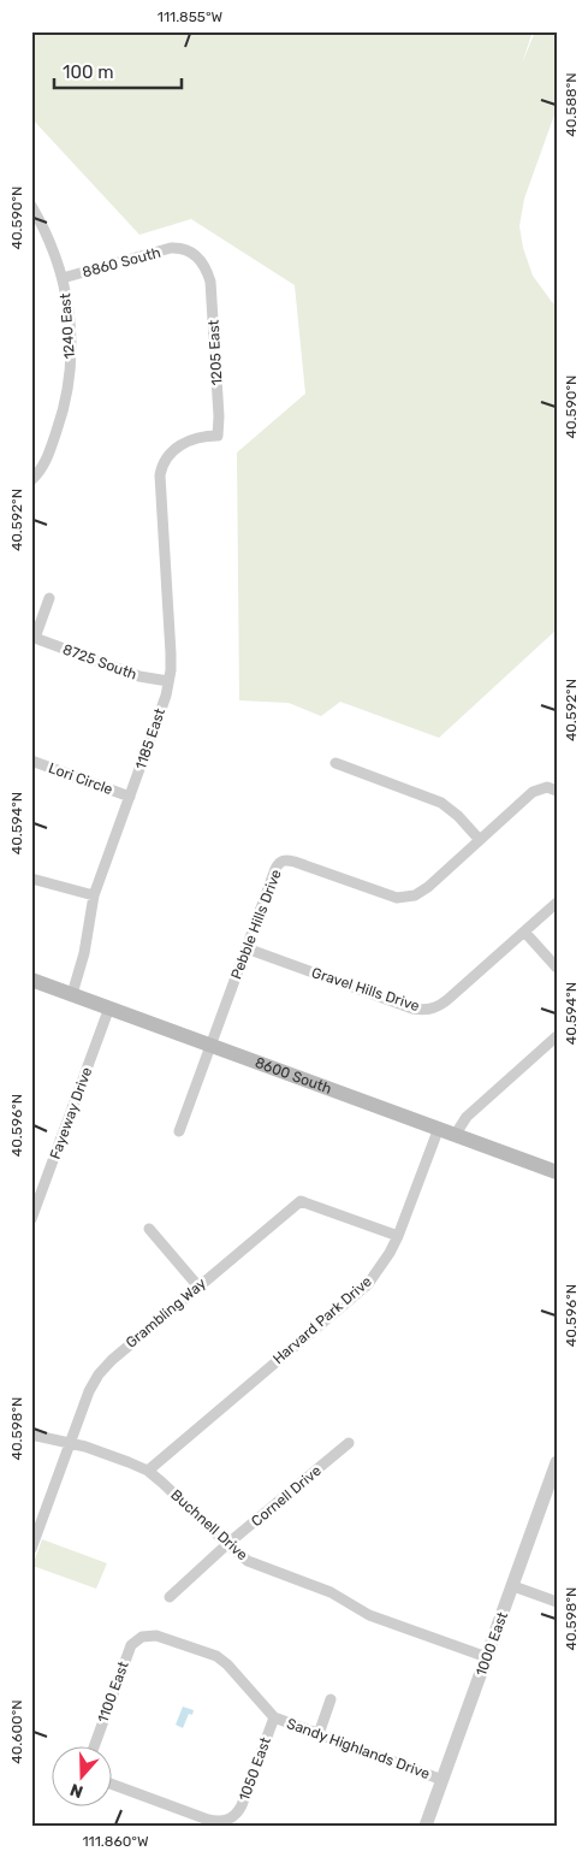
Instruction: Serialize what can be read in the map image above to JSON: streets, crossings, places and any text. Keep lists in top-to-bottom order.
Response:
{
  "streets": {
    "main road": ["8600 South"],
    "street": [
      "8860 South",
      "1240 East",
      "1205 East",
      "8725 South",
      "1185 East",
      "Lori Circle",
      "Pebble Hills Drive",
      "Gravel Hills Drive",
      "Fayeway Drive",
      "Grambling Way",
      "Harvard Park Drive",
      "Cornell Drive",
      "Buchnell Drive",
      "1000 East",
      "1100 East",
      "Sandy Highlands Drive",
      "1050 East"
    ]
  },
  "crossings": [
    ["8860 South", "1240 East"],
    ["8860 South", "1205 East"],
    ["1205 East", "1185 East"],
    ["8725 South", "1185 East"],
    ["1185 East", "Lori Circle"],
    ["1185 East", "8600 South"],
    ["Pebble Hills Drive", "Gravel Hills Drive"],
    ["Pebble Hills Drive", "8600 South"],
    ["8600 South", "Fayeway Drive"],
    ["8600 South", "Harvard Park Drive"],
    ["Grambling Way", "Harvard Park Drive"],
    ["Grambling Way", "Buchnell Drive"],
    ["Harvard Park Drive", "Buchnell Drive"],
    ["Cornell Drive", "Buchnell Drive"],
    ["Buchnell Drive", "1000 East"],
    ["1000 East", "Sandy Highlands Drive"],
    ["1100 East", "Sandy Highlands Drive"],
    ["1100 East", "1050 East"],
    ["Sandy Highlands Drive", "1050 East"]
  ],
  "scale_bar": "100 m",
  "north": "bottom",
  "coordinates": [
    "111.855°W",
    "40.588°N",
    "40.590°N",
    "40.592°N",
    "40.594°N",
    "40.596°N",
    "40.598°N",
    "40.600°N",
    "111.860°W"
  ]
}
